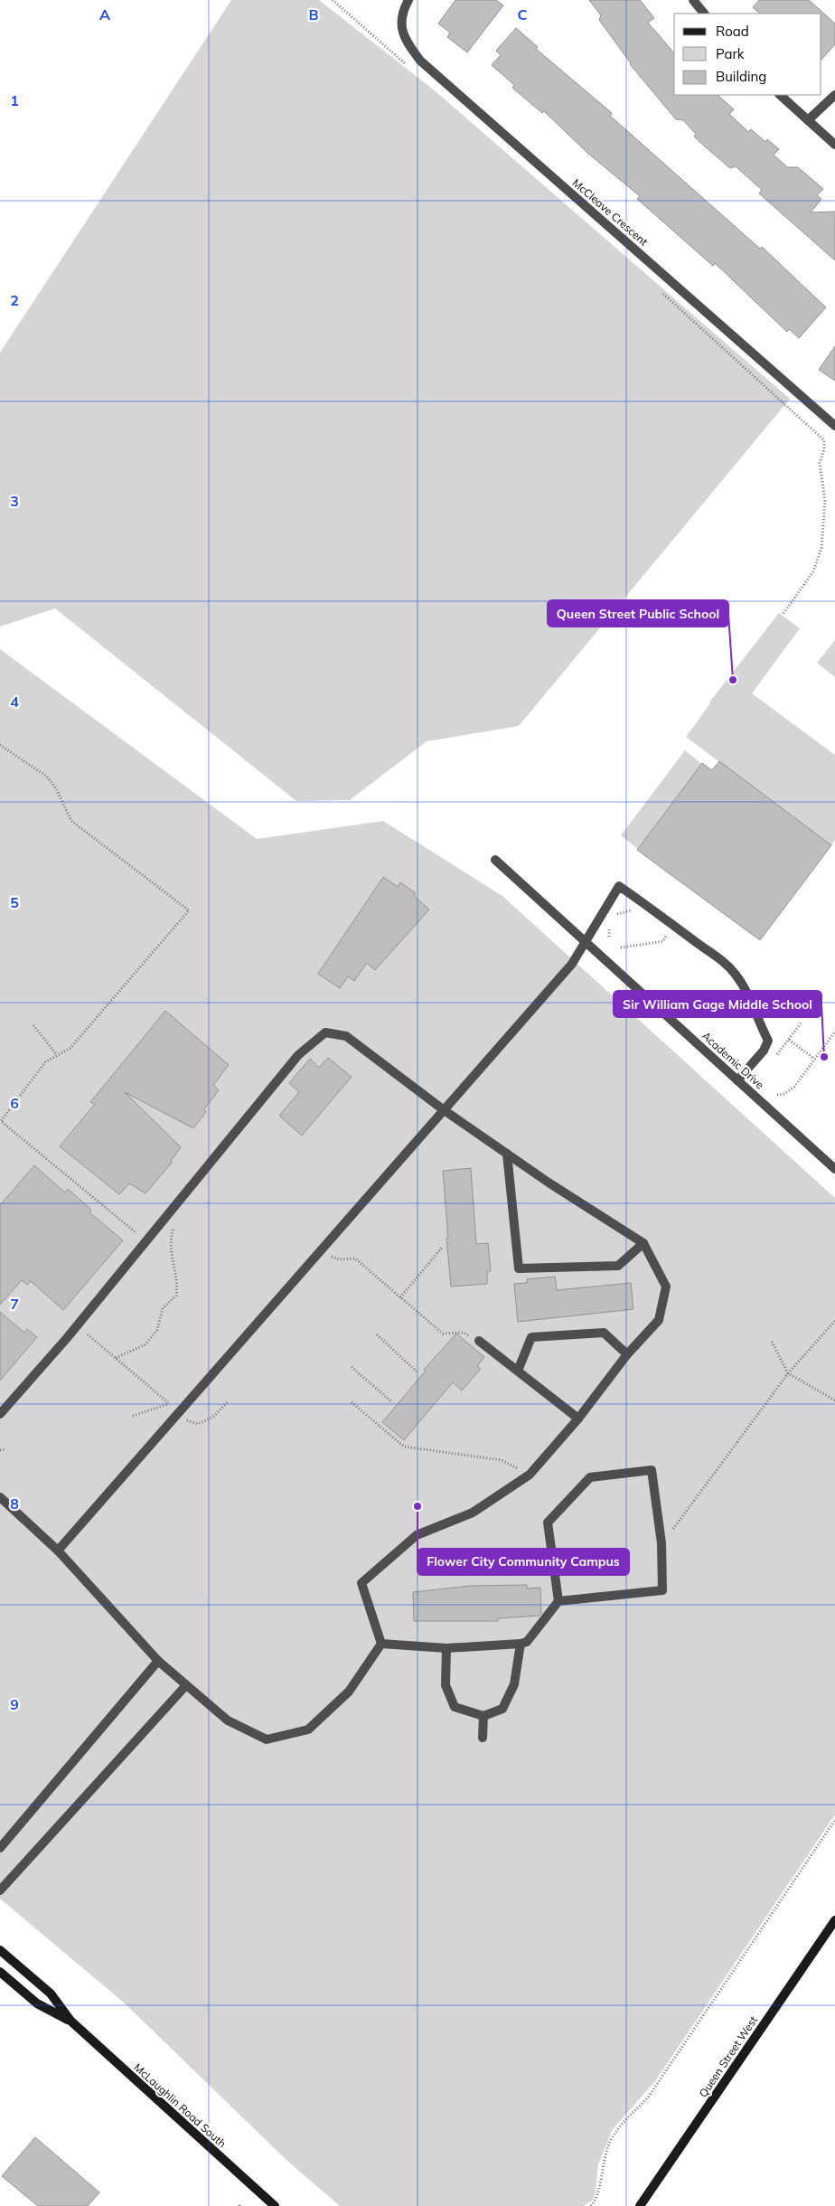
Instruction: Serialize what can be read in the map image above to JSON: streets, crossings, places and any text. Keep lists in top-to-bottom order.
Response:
{
  "streets": {
    "main road": ["Queen Street West", "McLaughlin Road South"],
    "street": ["McCleave Crescent", "Academic Drive"]
  },
  "places": ["Queen Street Public School", "Sir William Gage Middle School", "Flower City Community Campus"],
  "legend": ["Road", "Park", "Building"],
  "grid": {
    "columns": ["A", "B", "C"],
    "rows": [
      "1",
      "2",
      "3",
      "4",
      "5",
      "6",
      "7",
      "8",
      "9"
    ]
  }
}
